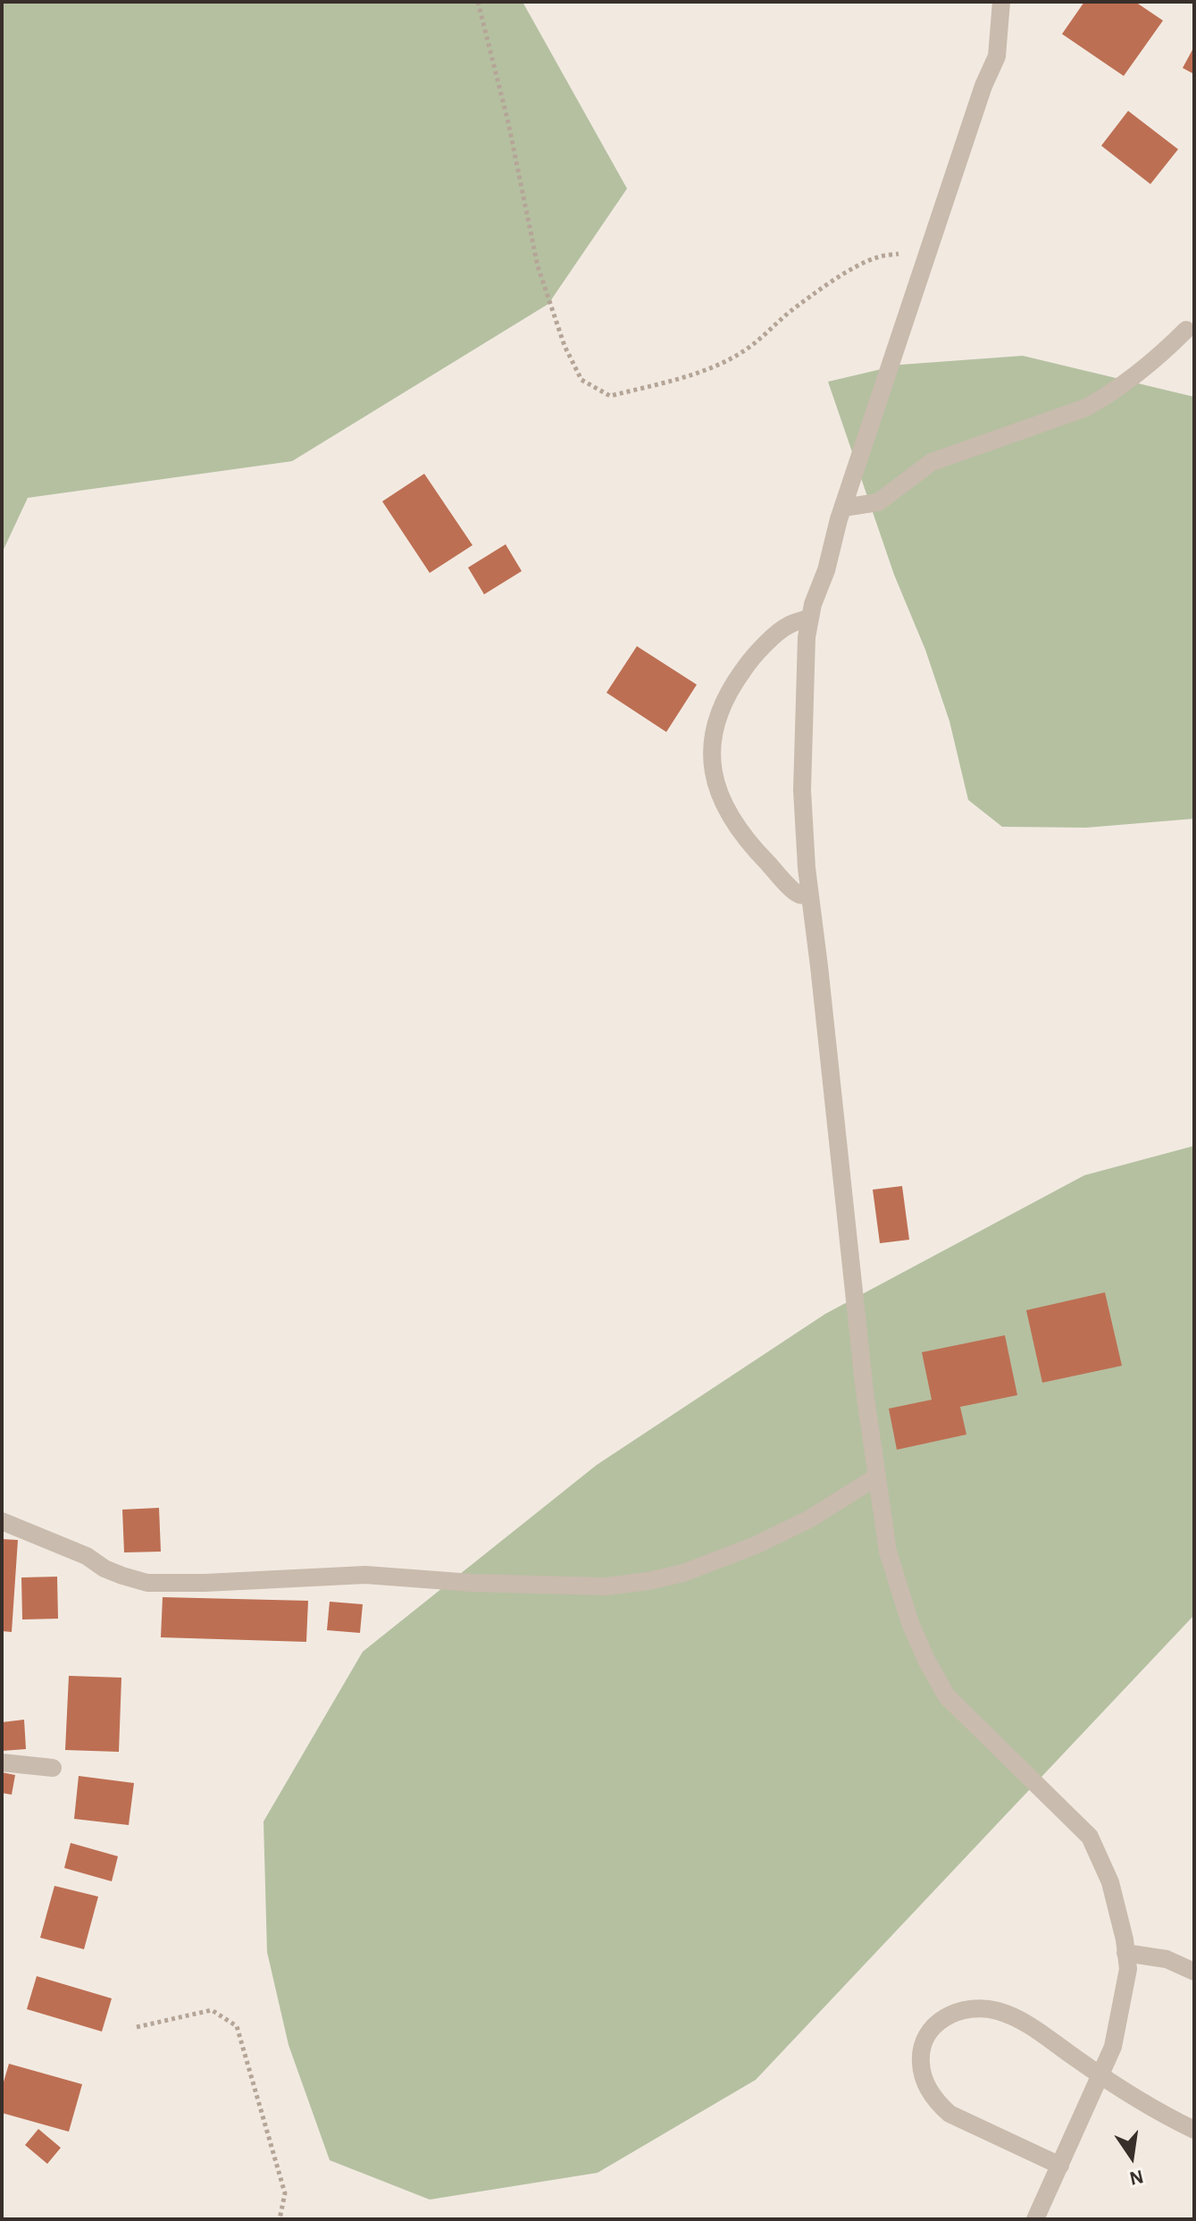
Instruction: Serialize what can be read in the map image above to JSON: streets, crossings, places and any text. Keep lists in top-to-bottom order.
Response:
{
  "north": "bottom"
}
